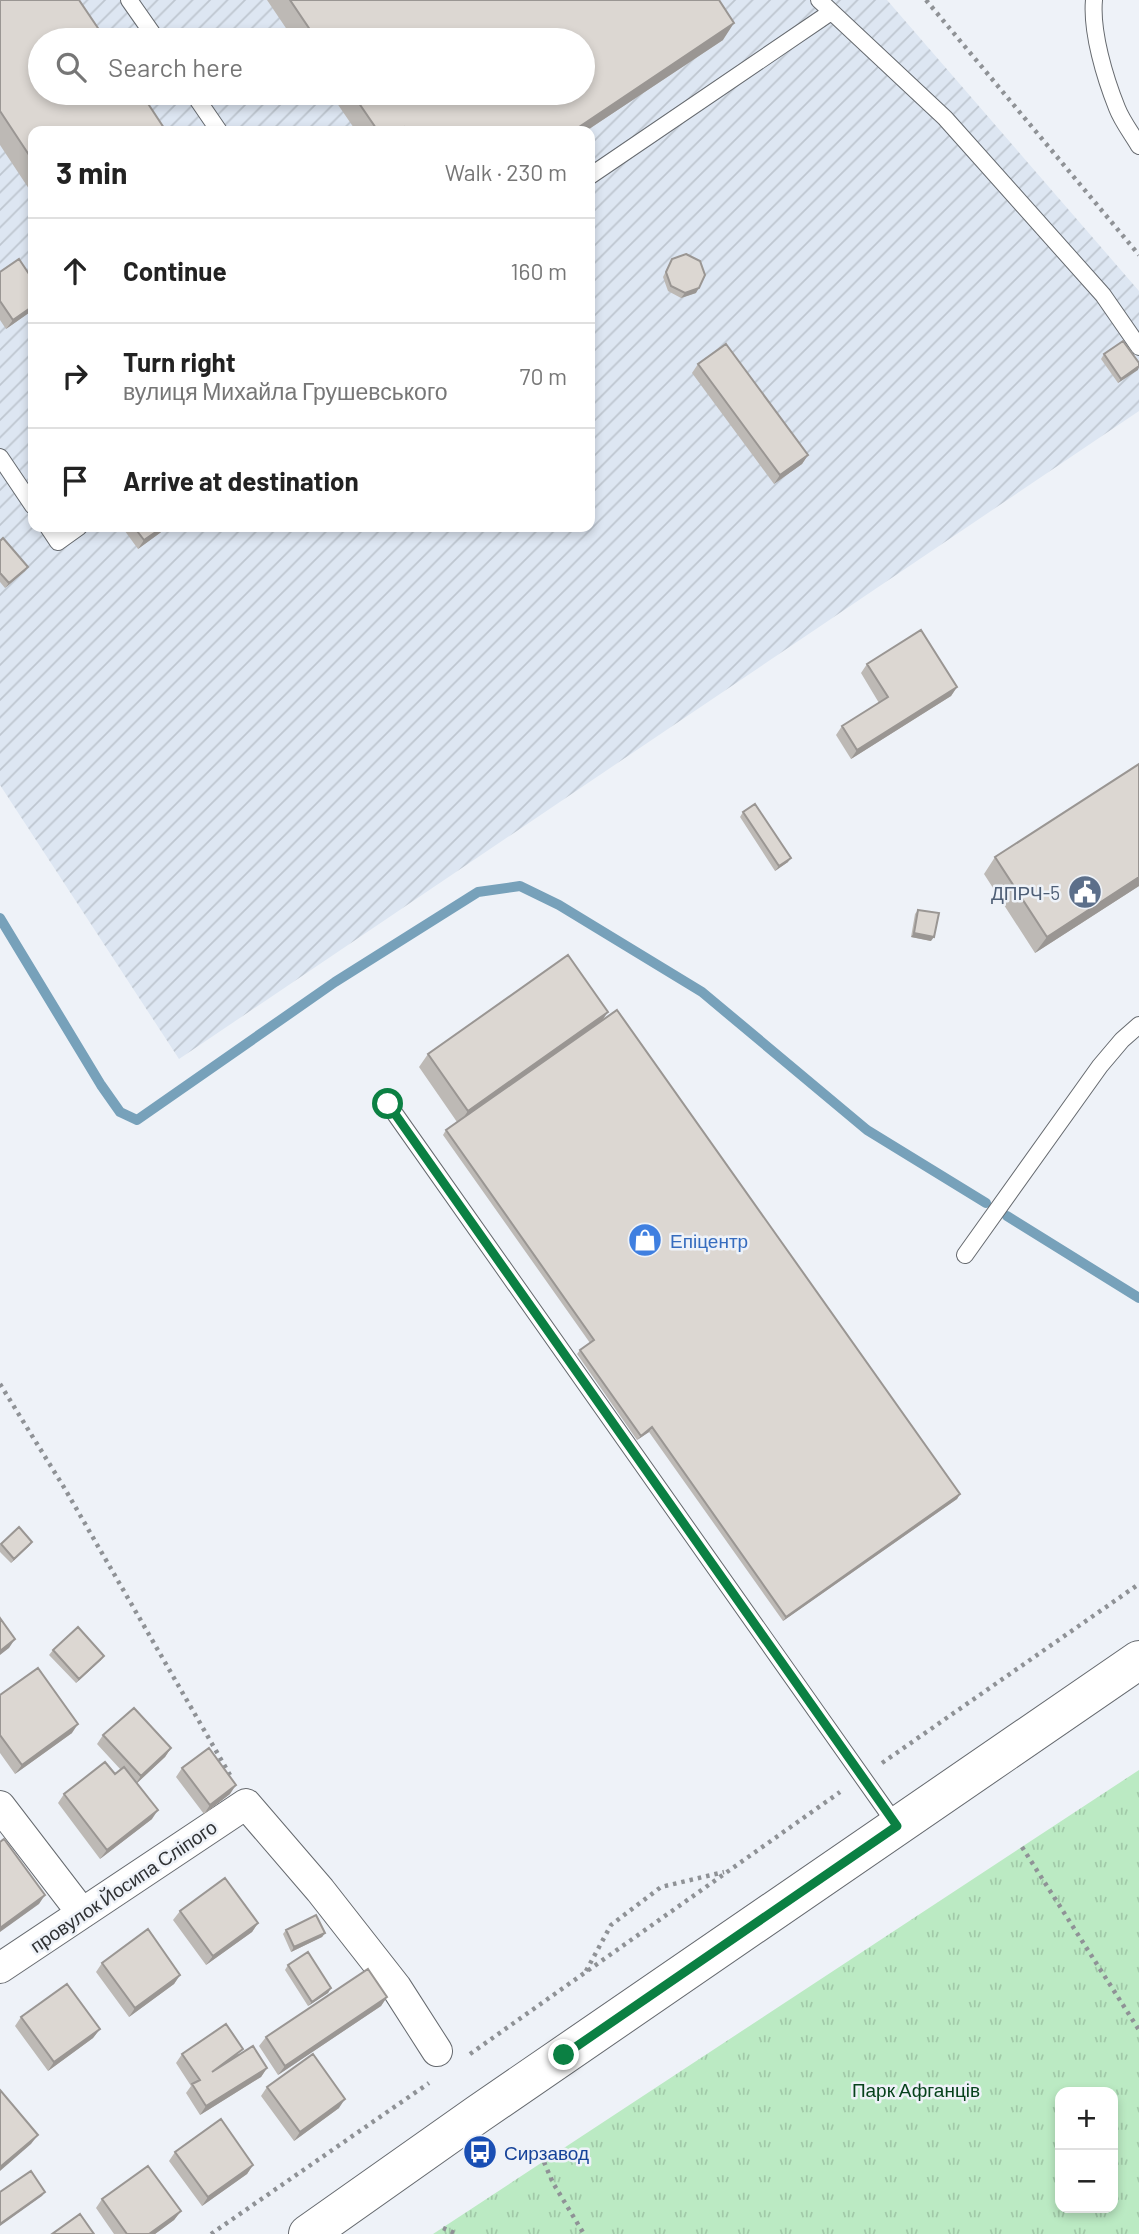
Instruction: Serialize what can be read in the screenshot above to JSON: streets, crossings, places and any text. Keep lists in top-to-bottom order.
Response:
{
  "streets": {
    "street": ["провулок Йосипа Сліпого"]
  },
  "parks": ["Парк Афганців"],
  "places": {
    "public building": ["ДПРЧ-5"],
    "shop": ["Епіцентр"],
    "bus stop": ["Сирзавод"]
  },
  "page": {
    "search": "Search here",
    "heading": ["3 min", "Walk · 230 m"],
    "list": [
      ["Continue", "160 m"],
      ["Turn right", "вулиця Михайла Грушевського", "70 m"],
      "Arrive at destination"
    ],
    "map_buttons": ["+", "−"]
  }
}
